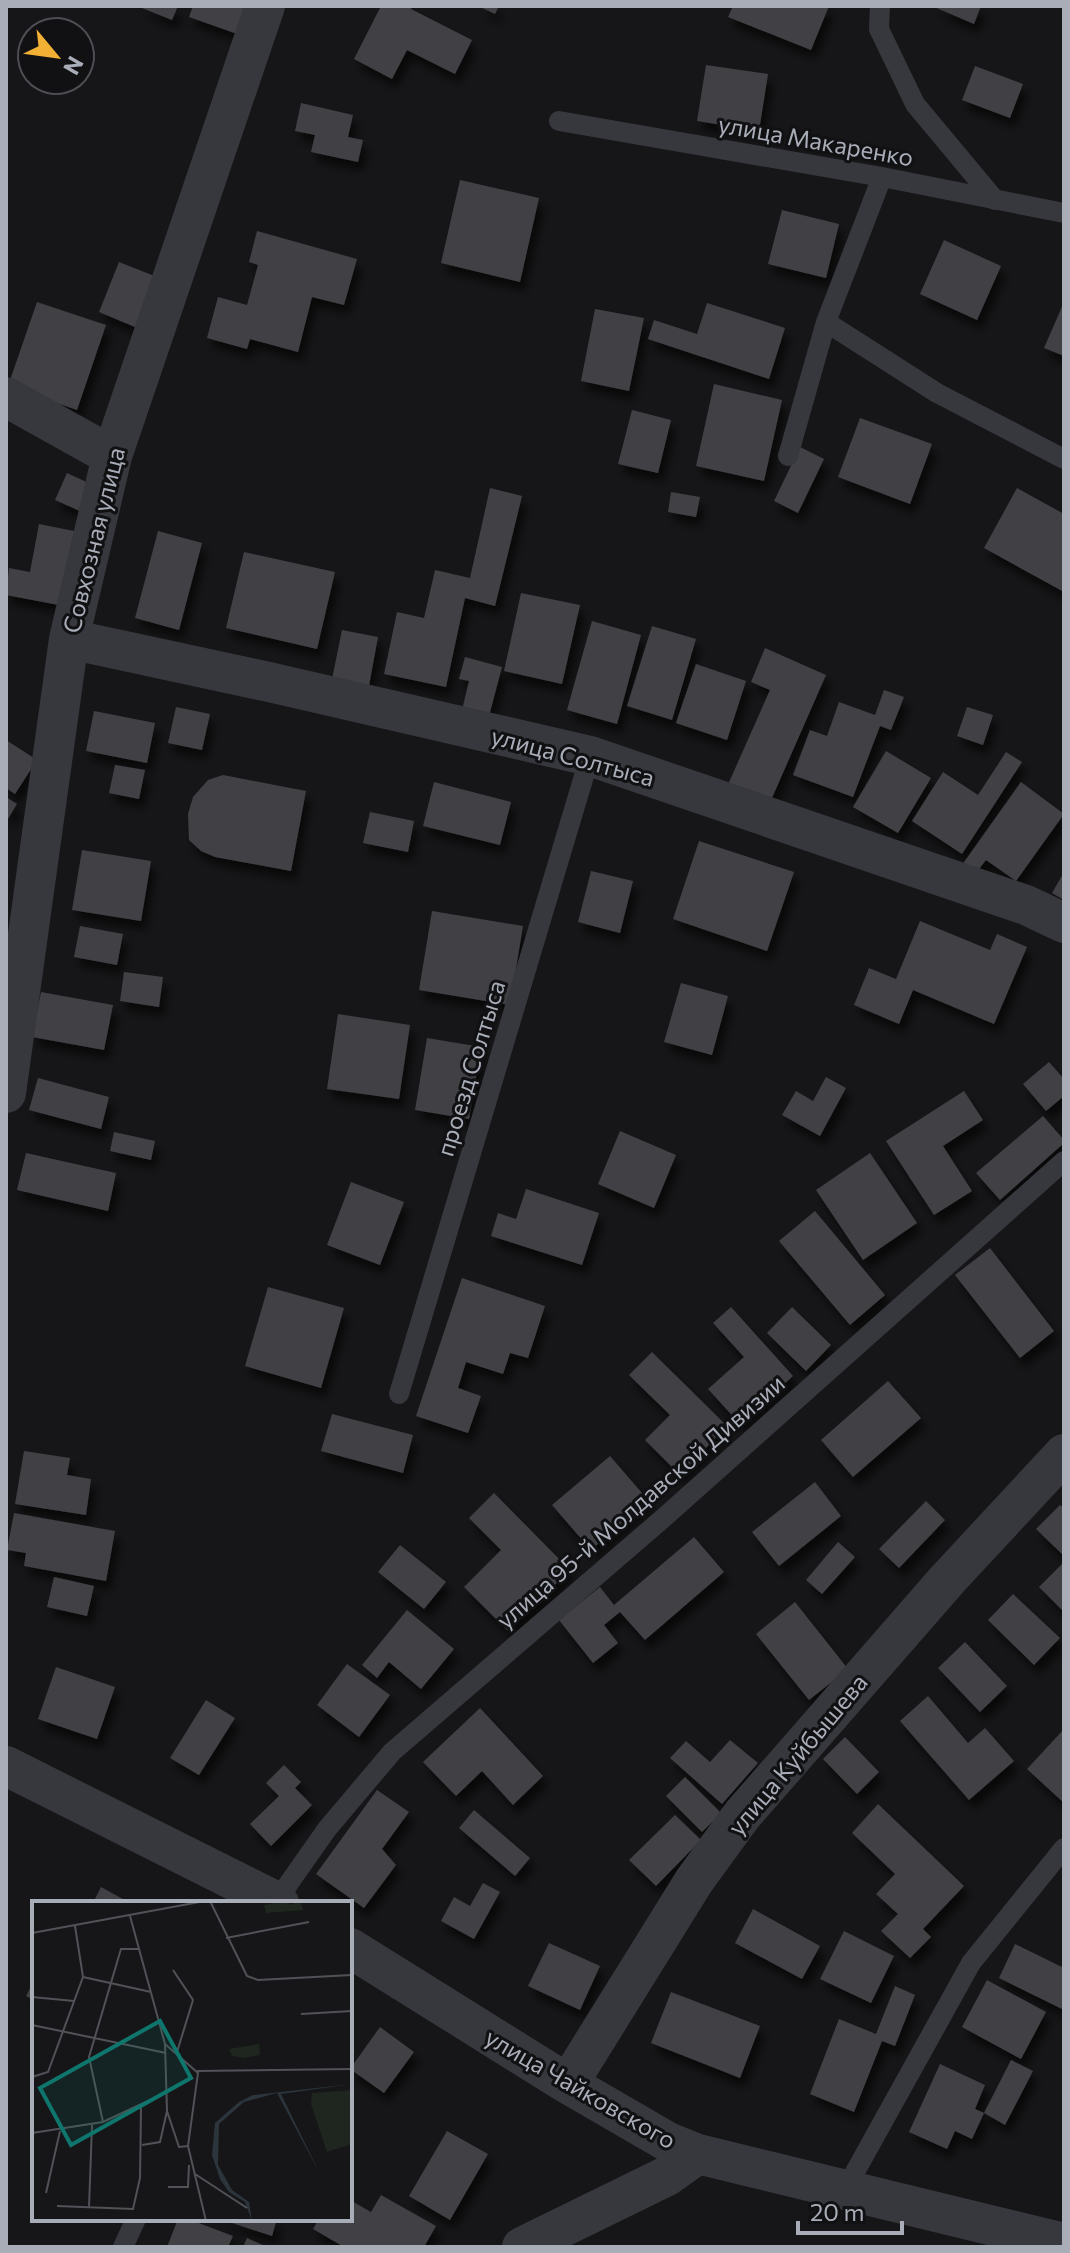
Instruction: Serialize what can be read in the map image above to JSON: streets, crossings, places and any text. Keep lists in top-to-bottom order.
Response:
{
  "streets": {
    "street": [
      "Совхозная улица",
      "улица Солтыса",
      "улица Куйбышева",
      "улица Чайковского"
    ],
    "lane": ["улица Макаренко", "проезд Солтыса", "улица 95-й Молдавской Дивизии"]
  },
  "crossings": [
    ["Совхозная улица", "улица Солтыса"],
    ["улица Солтыса", "проезд Солтыса"],
    ["улица Куйбышева", "улица Чайковского"]
  ],
  "scale_bar": "20 m",
  "north": "bottom right"
}
